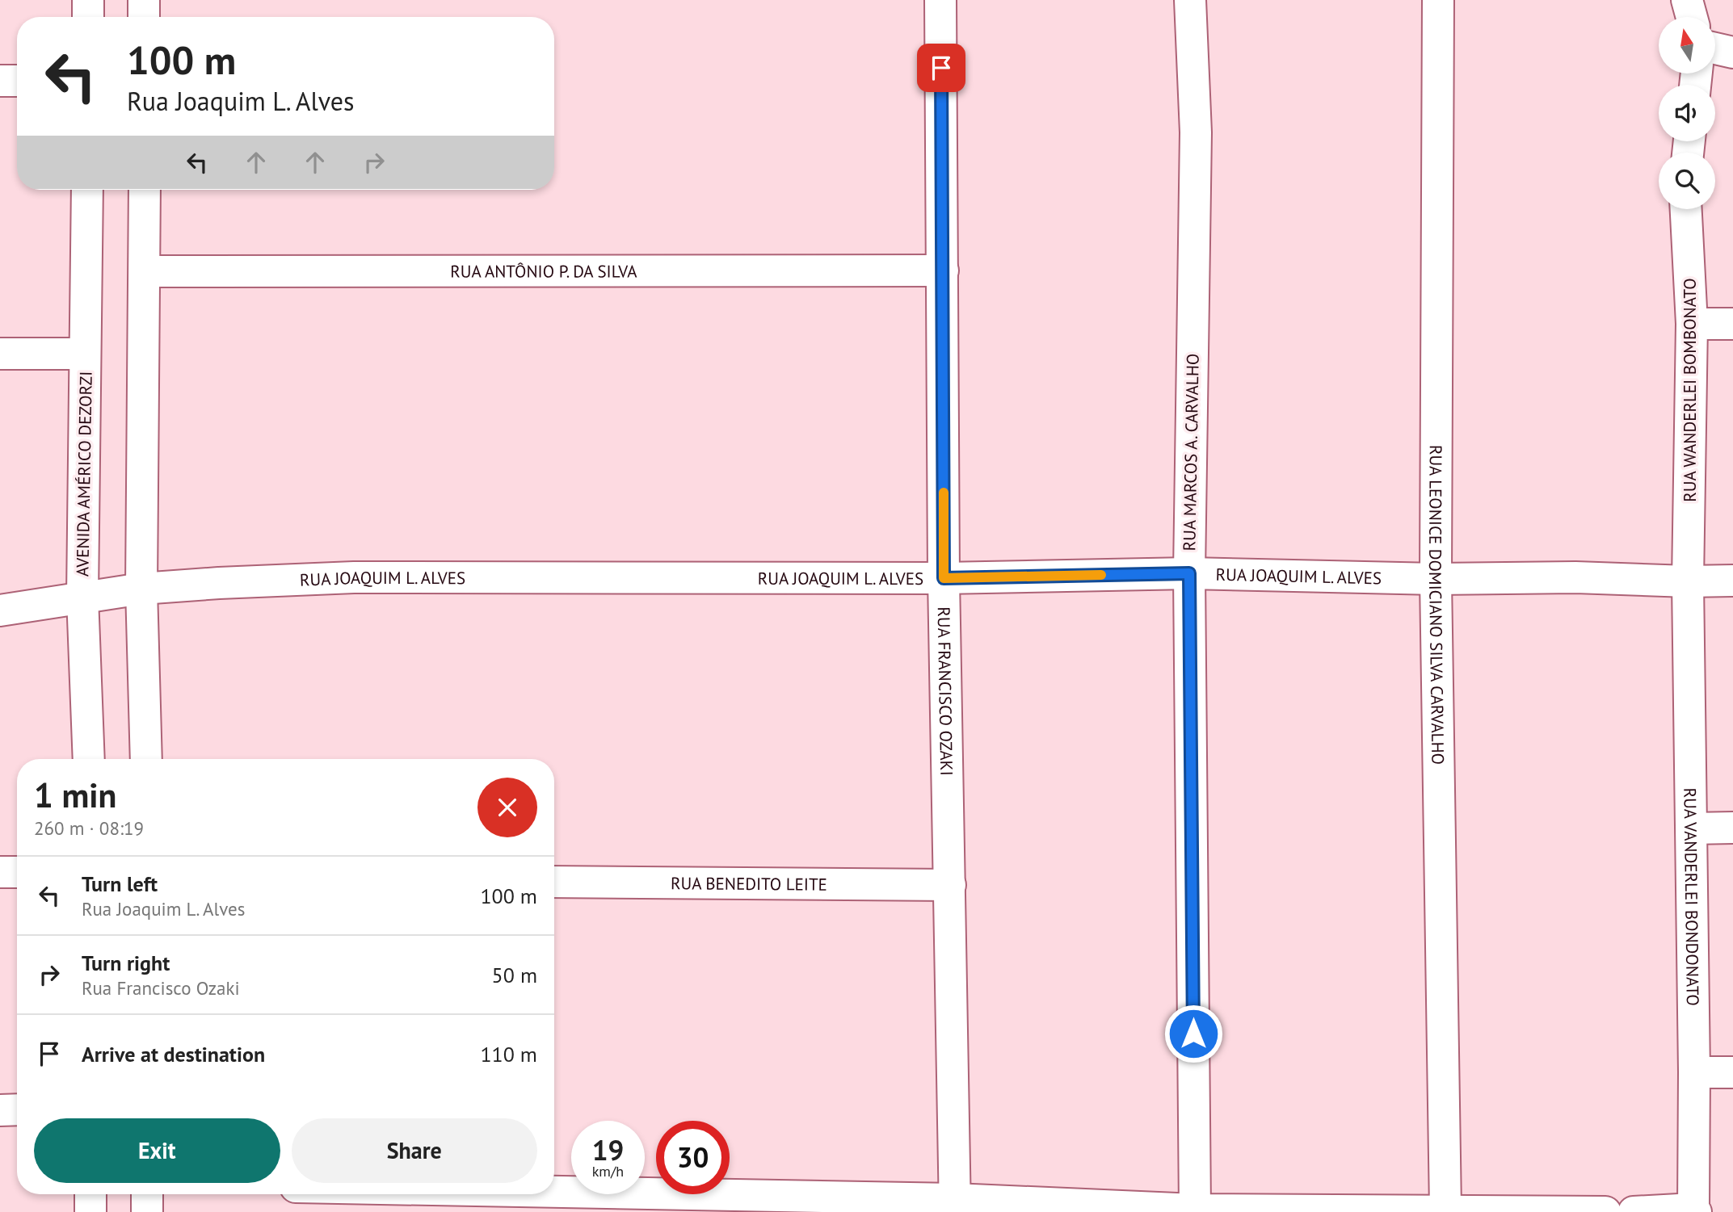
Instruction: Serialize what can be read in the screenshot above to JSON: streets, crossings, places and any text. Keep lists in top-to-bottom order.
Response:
{
  "streets": {
    "street": [
      "RUA ANTÔNIO P. DA SILVA",
      "RUA WANDERLEI BOMBONATO",
      "RUA MARCOS A. CARVALHO",
      "AVENIDA AMÉRICO DEZORZI",
      "RUA JOAQUIM L. ALVES",
      "RUA LEONICE DOMICIANO SILVA CARVALHO",
      "RUA FRANCISCO OZAKI",
      "RUA BENEDITO LEITE",
      "RUA VANDERLEI BONDONATO"
    ]
  },
  "crossings": [
    ["RUA ANTÔNIO P. DA SILVA", "RUA FRANCISCO OZAKI"],
    ["RUA WANDERLEI BOMBONATO", "RUA JOAQUIM L. ALVES"],
    ["RUA WANDERLEI BOMBONATO", "RUA VANDERLEI BONDONATO"],
    ["RUA MARCOS A. CARVALHO", "RUA JOAQUIM L. ALVES"],
    ["AVENIDA AMÉRICO DEZORZI", "RUA JOAQUIM L. ALVES"],
    ["RUA JOAQUIM L. ALVES", "RUA LEONICE DOMICIANO SILVA CARVALHO"],
    ["RUA JOAQUIM L. ALVES", "RUA FRANCISCO OZAKI"],
    ["RUA JOAQUIM L. ALVES", "RUA VANDERLEI BONDONATO"],
    ["RUA FRANCISCO OZAKI", "RUA BENEDITO LEITE"]
  ],
  "north": "top",
  "page": {
    "turn": ["100 m", "Rua Joaquim L. Alves"],
    "heading": ["1 min", "260 m · 08:19"],
    "list": [
      {
        "name": "Turn left",
        "note": "Rua Joaquim L. Alves",
        "value": "100 m"
      },
      {
        "name": "Turn right",
        "note": "Rua Francisco Ozaki",
        "value": "50 m"
      },
      {
        "name": "Arrive at destination",
        "value": "110 m"
      }
    ],
    "buttons": ["Exit", "Share"],
    "speed": "19 km/h",
    "limit": "30"
  }
}
